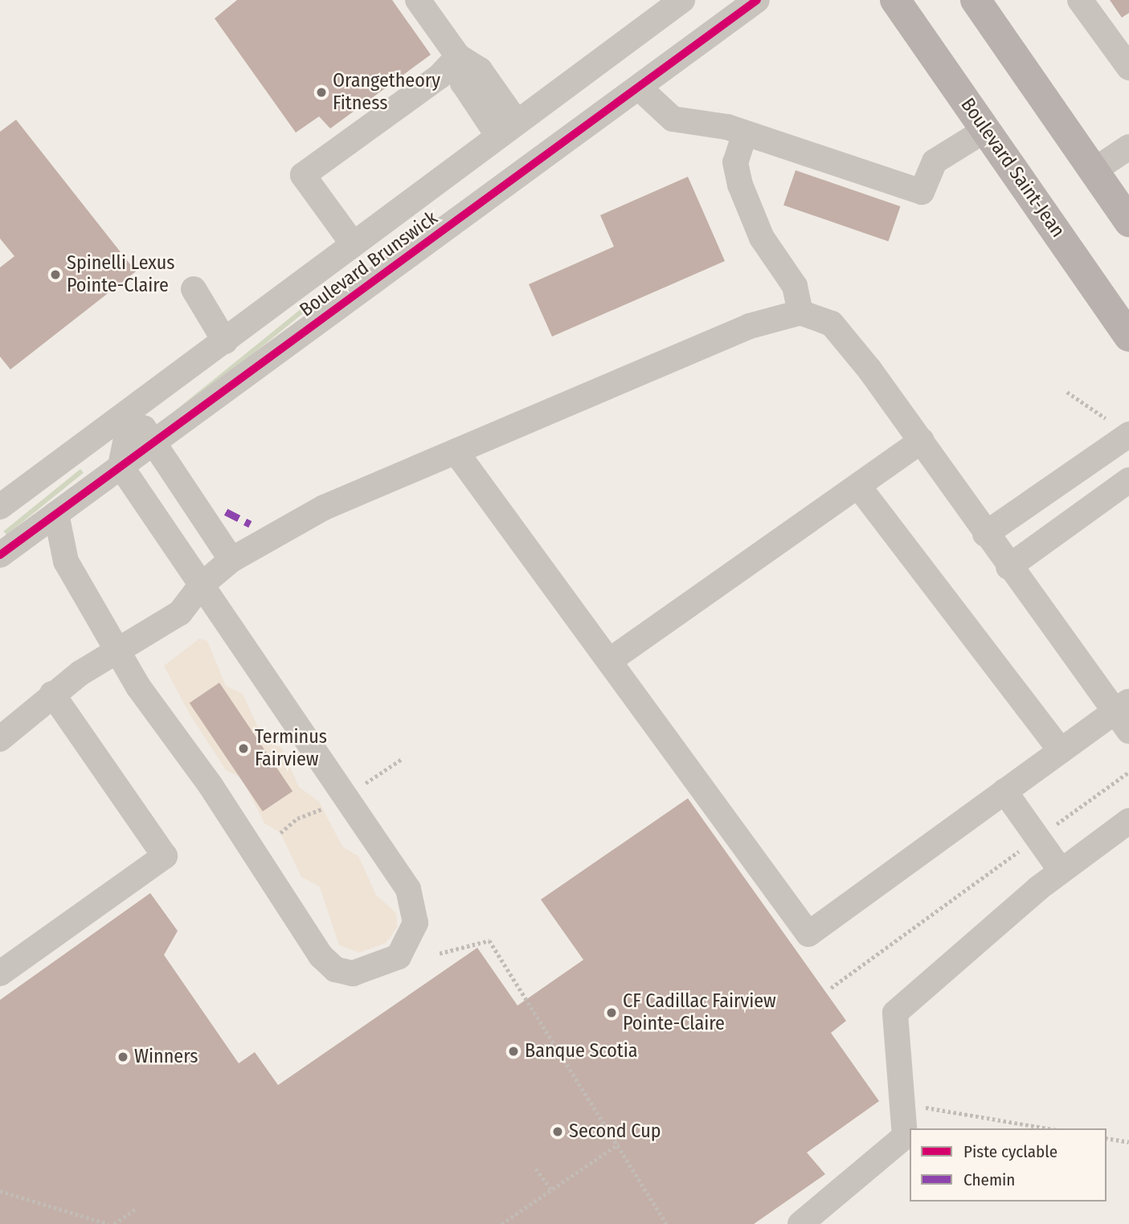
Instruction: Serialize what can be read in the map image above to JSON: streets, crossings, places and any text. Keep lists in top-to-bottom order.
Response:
{
  "streets": {
    "main road": ["Boulevard Saint-Jean"],
    "street": ["Boulevard Brunswick"]
  },
  "places": [
    "Orangetheory Fitness",
    "Spinelli Lexus Pointe-Claire",
    "Terminus Fairview",
    "CF Cadillac Fairview Pointe-Claire",
    "Banque Scotia",
    "Winners",
    "Second Cup"
  ],
  "legend": ["Piste cyclable", "Chemin"]
}
